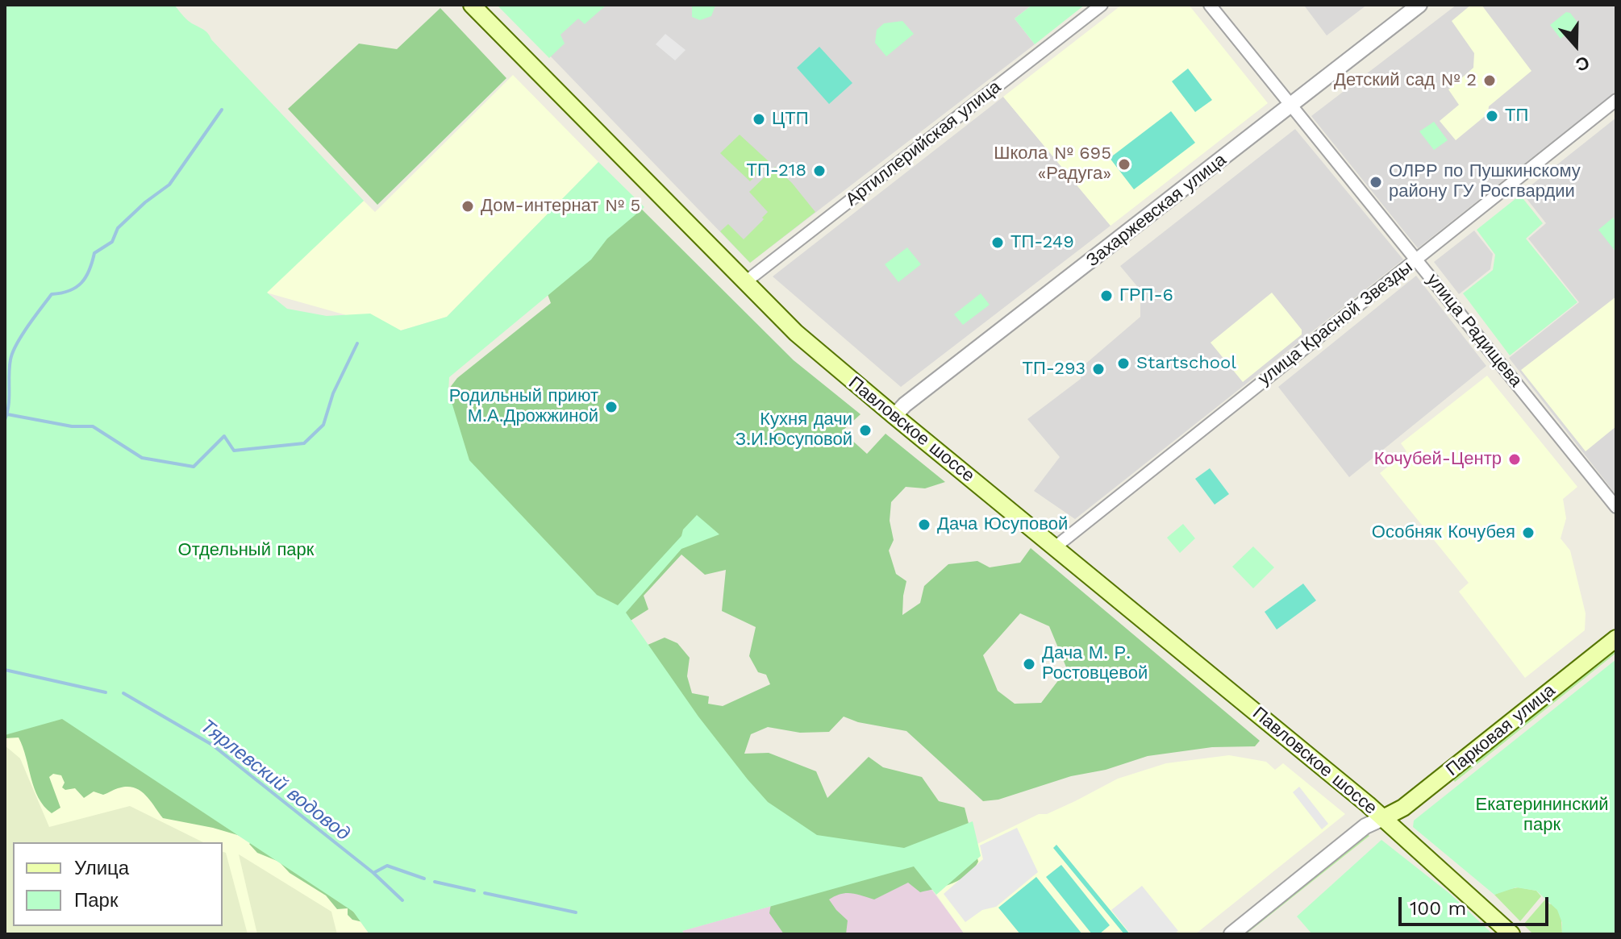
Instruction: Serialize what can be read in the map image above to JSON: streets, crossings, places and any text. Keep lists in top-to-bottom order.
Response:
{
  "streets": {
    "main road": ["Павловское шоссе", "Парковая улица"],
    "street": [
      "Артиллерийская улица",
      "Захаржевская улица",
      "улица Красной Звезды",
      "улица Радищева"
    ]
  },
  "crossings": [
    ["Артиллерийская улица", "Павловское шоссе"],
    ["Захаржевская улица", "улица Радищева"],
    ["Захаржевская улица", "Павловское шоссе"],
    ["улица Красной Звезды", "улица Радищева"],
    ["улица Красной Звезды", "Павловское шоссе"],
    ["Павловское шоссе", "Парковая улица"]
  ],
  "water": ["Тярлевский водовод"],
  "parks": ["Отдельный парк", "Екатерининский парк"],
  "places": [
    "Детский сад № 2",
    "ТП",
    "ЦТП",
    "Школа № 695 «Радуга»",
    "ТП-218",
    "ОЛРР по Пушкинскому району ГУ Росгвардии",
    "Дом-интернат № 5",
    "ТП-249",
    "ГРП-6",
    "Startschool",
    "ТП-293",
    "Родильный приют М.А.Дрожжиной",
    "Кухня дачи З.И.Юсуповой",
    "Кочубей-Центр",
    "Дача Юсуповой",
    "Особняк Кочубея",
    "Дача М. Р. Ростовцевой"
  ],
  "legend": ["Улица", "Парк"],
  "scale_bar": "100 m",
  "north": "bottom"
}
